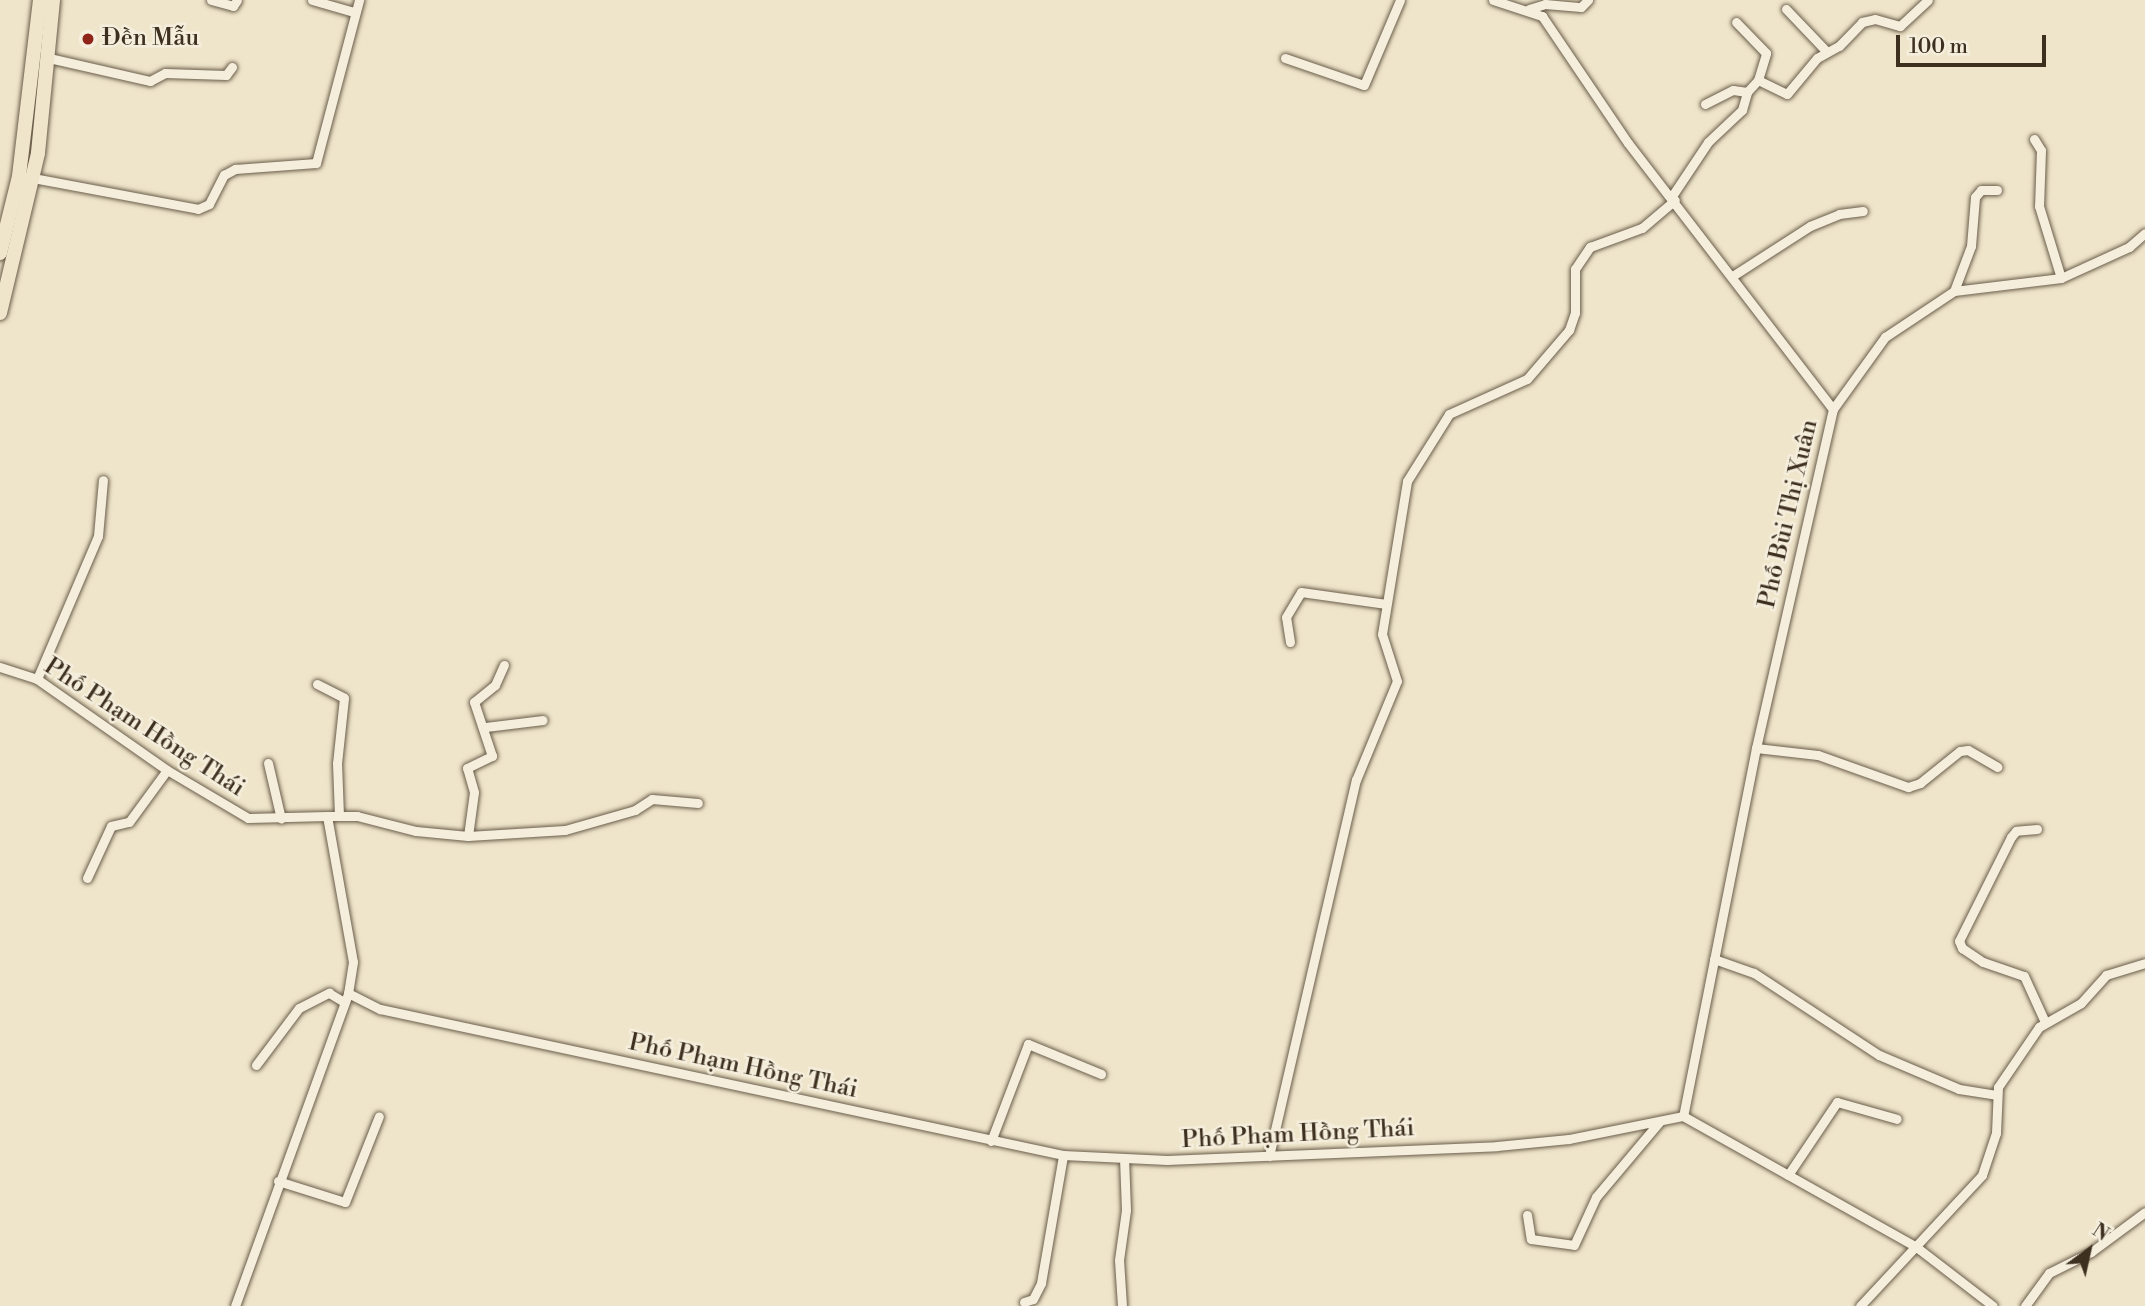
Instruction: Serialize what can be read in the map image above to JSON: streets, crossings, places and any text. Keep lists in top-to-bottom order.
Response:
{
  "streets": {
    "street": ["Phố Bùi Thị Xuân", "Phố Phạm Hồng Thái"]
  },
  "crossings": [
    ["Phố Bùi Thị Xuân", "Phố Phạm Hồng Thái"]
  ],
  "places": ["Đền Mẫu"],
  "scale_bar": "100 m",
  "north": "top right"
}
